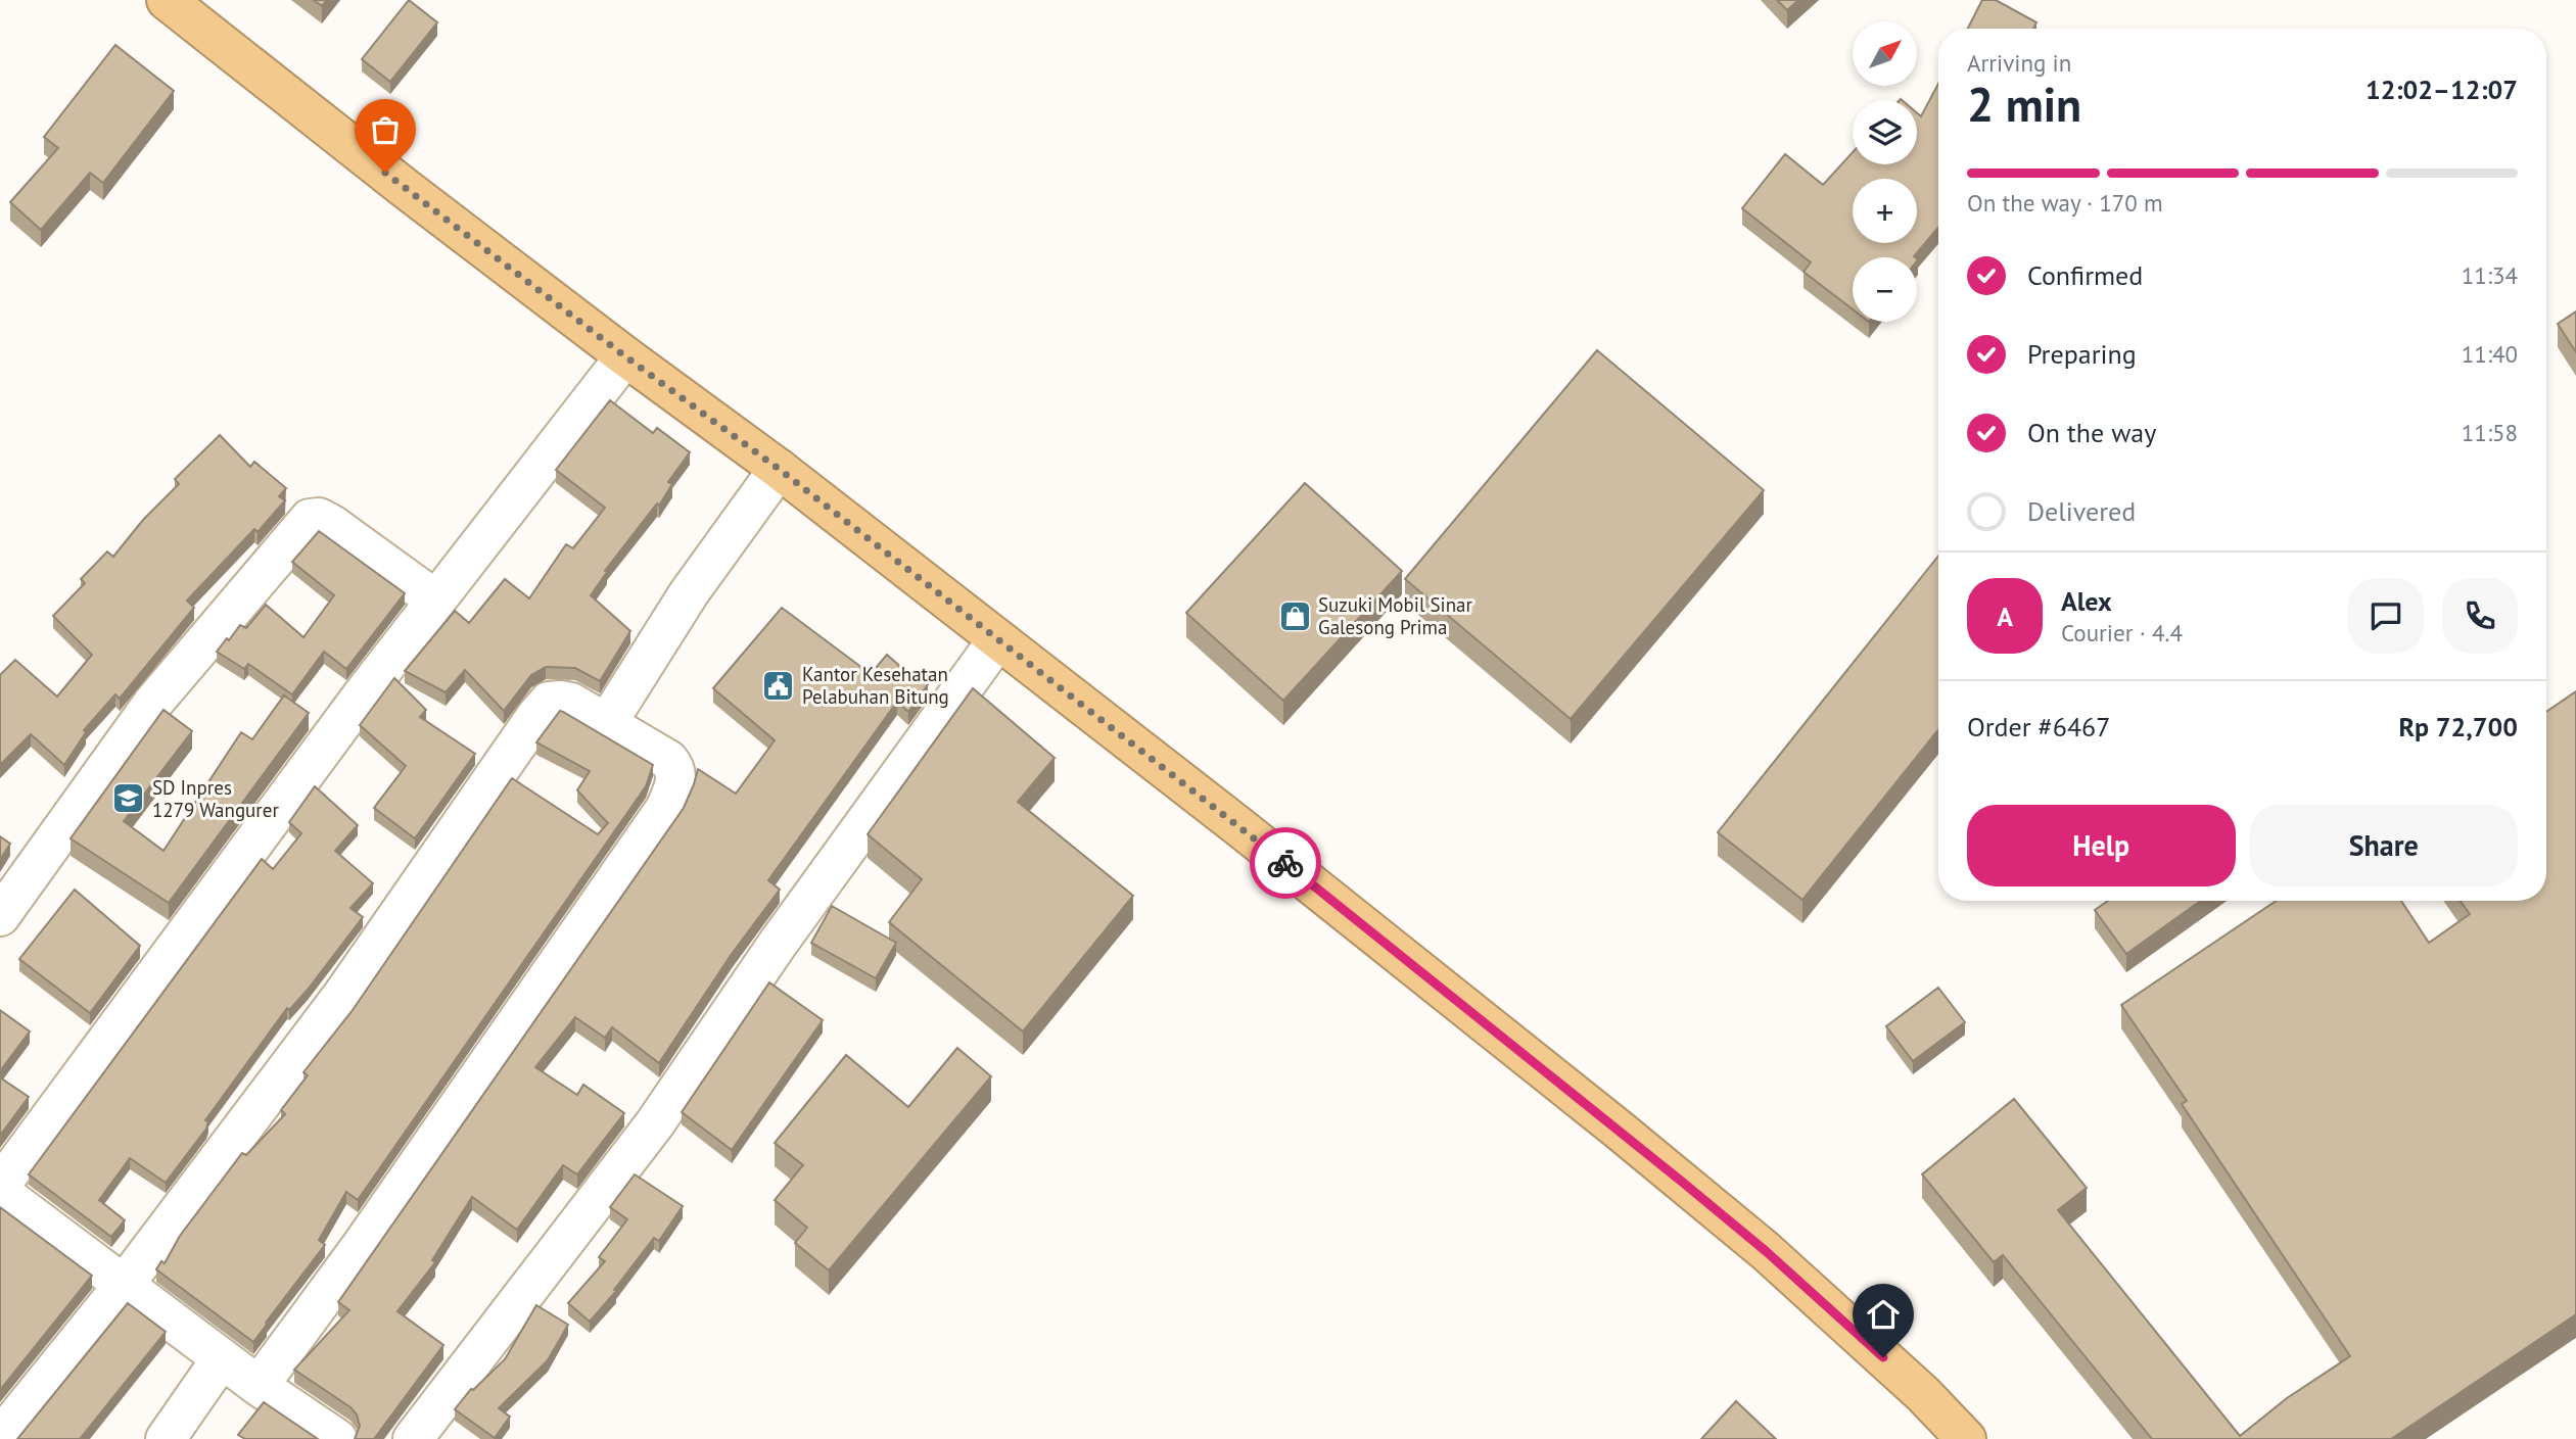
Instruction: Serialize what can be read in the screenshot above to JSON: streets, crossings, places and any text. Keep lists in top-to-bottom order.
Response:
{
  "places": {
    "shop": ["Suzuki Mobil Sinar Galesong Prima"],
    "public building": ["Kantor Kesehatan Pelabuhan Bitung"],
    "school or university": ["SD Inpres 1279 Wangurer"]
  },
  "north": "top right",
  "page": {
    "map_buttons": ["+", "−"],
    "heading": ["2 min", "Arriving in", "12:02–12:07"],
    "panel": [
      "Alex",
      "Courier · 4.4",
      "Order #6467",
      "Rp 72,700"
    ],
    "bar": "On the way · 170 m",
    "list": [
      ["Confirmed", "11:34"],
      ["Preparing", "11:40"],
      ["On the way", "11:58"],
      "Delivered"
    ],
    "round": "A",
    "buttons": ["Help", "Share"]
  }
}
